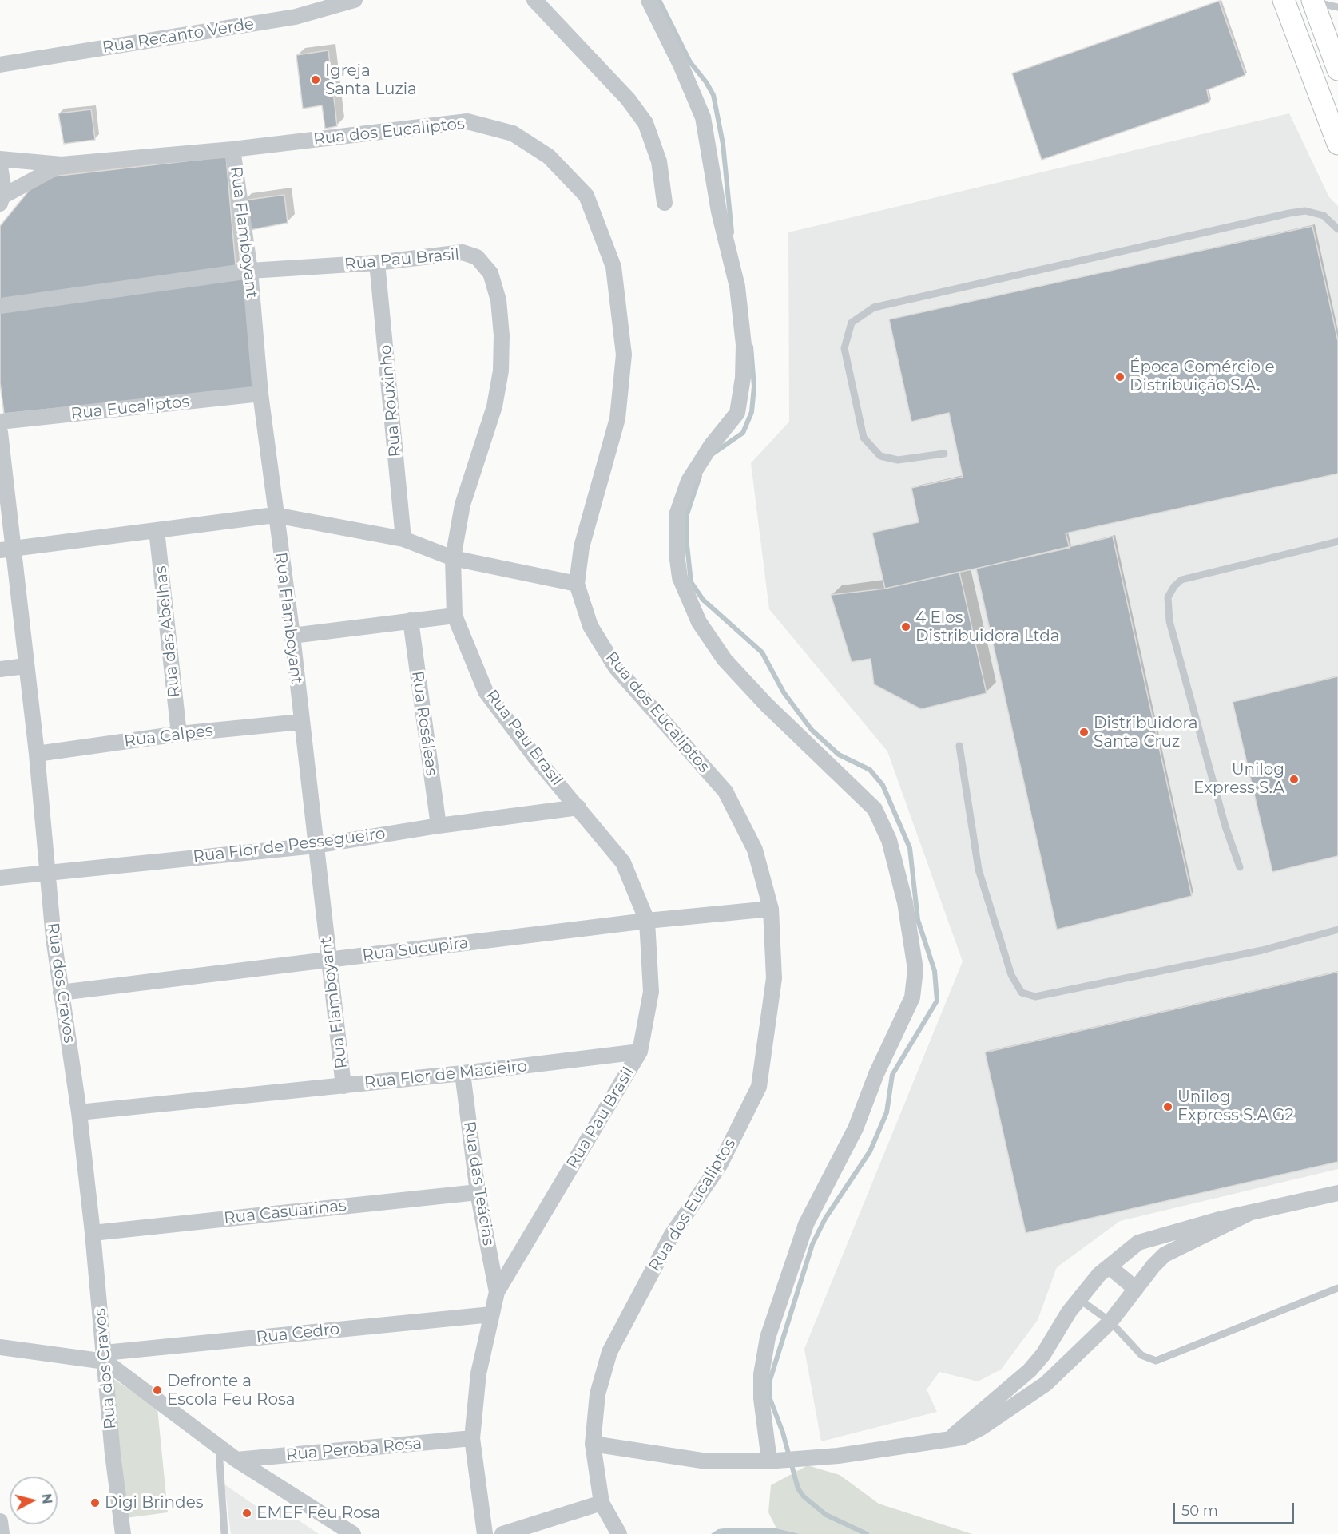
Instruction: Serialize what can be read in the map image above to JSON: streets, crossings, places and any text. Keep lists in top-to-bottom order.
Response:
{
  "streets": {
    "street": [
      "Rua Recanto Verde",
      "Rua dos Eucaliptos",
      "Rua Flamboyant",
      "Rua Pau Brasil",
      "Rua Rouxinho",
      "Rua Eucaliptos",
      "Rua das Abelhas",
      "Rua Rosáleas",
      "Rua Calpes",
      "Rua Flor de Pessegueiro",
      "Rua Sucupira",
      "Rua dos Cravos",
      "Rua Flor de Macieiro",
      "Rua das Teácias",
      "Rua Casuarinas",
      "Rua Cedro",
      "Rua Peroba Rosa"
    ]
  },
  "crossings": [
    ["Rua dos Eucaliptos", "Rua Flamboyant"],
    ["Rua dos Eucaliptos", "Rua Sucupira"],
    ["Rua Flamboyant", "Rua Pau Brasil"],
    ["Rua Flamboyant", "Rua Eucaliptos"],
    ["Rua Flamboyant", "Rua Calpes"],
    ["Rua Flamboyant", "Rua Flor de Pessegueiro"],
    ["Rua Flamboyant", "Rua Sucupira"],
    ["Rua Flamboyant", "Rua Flor de Macieiro"],
    ["Rua Pau Brasil", "Rua Rouxinho"],
    ["Rua Pau Brasil", "Rua Flor de Pessegueiro"],
    ["Rua Pau Brasil", "Rua Sucupira"],
    ["Rua Pau Brasil", "Rua Flor de Macieiro"],
    ["Rua Pau Brasil", "Rua das Teácias"],
    ["Rua Pau Brasil", "Rua Cedro"],
    ["Rua Pau Brasil", "Rua Peroba Rosa"],
    ["Rua das Abelhas", "Rua Calpes"],
    ["Rua Rosáleas", "Rua Flor de Pessegueiro"],
    ["Rua Calpes", "Rua dos Cravos"],
    ["Rua Flor de Pessegueiro", "Rua dos Cravos"],
    ["Rua Sucupira", "Rua dos Cravos"],
    ["Rua dos Cravos", "Rua Flor de Macieiro"],
    ["Rua dos Cravos", "Rua Casuarinas"],
    ["Rua dos Cravos", "Rua Cedro"],
    ["Rua Flor de Macieiro", "Rua das Teácias"],
    ["Rua das Teácias", "Rua Casuarinas"]
  ],
  "places": [
    "Igreja Santa Luzia",
    "Época Comércio e Distribuição S.A.",
    "4 Elos Distribuidora Ltda",
    "Distribuidora Santa Cruz",
    "Unilog Express S.A",
    "Unilog Express S.A G2",
    "Defronte a Escola Feu Rosa",
    "Digi Brindes",
    "EMEF Feu Rosa"
  ],
  "scale_bar": "50 m",
  "north": "right"
}
